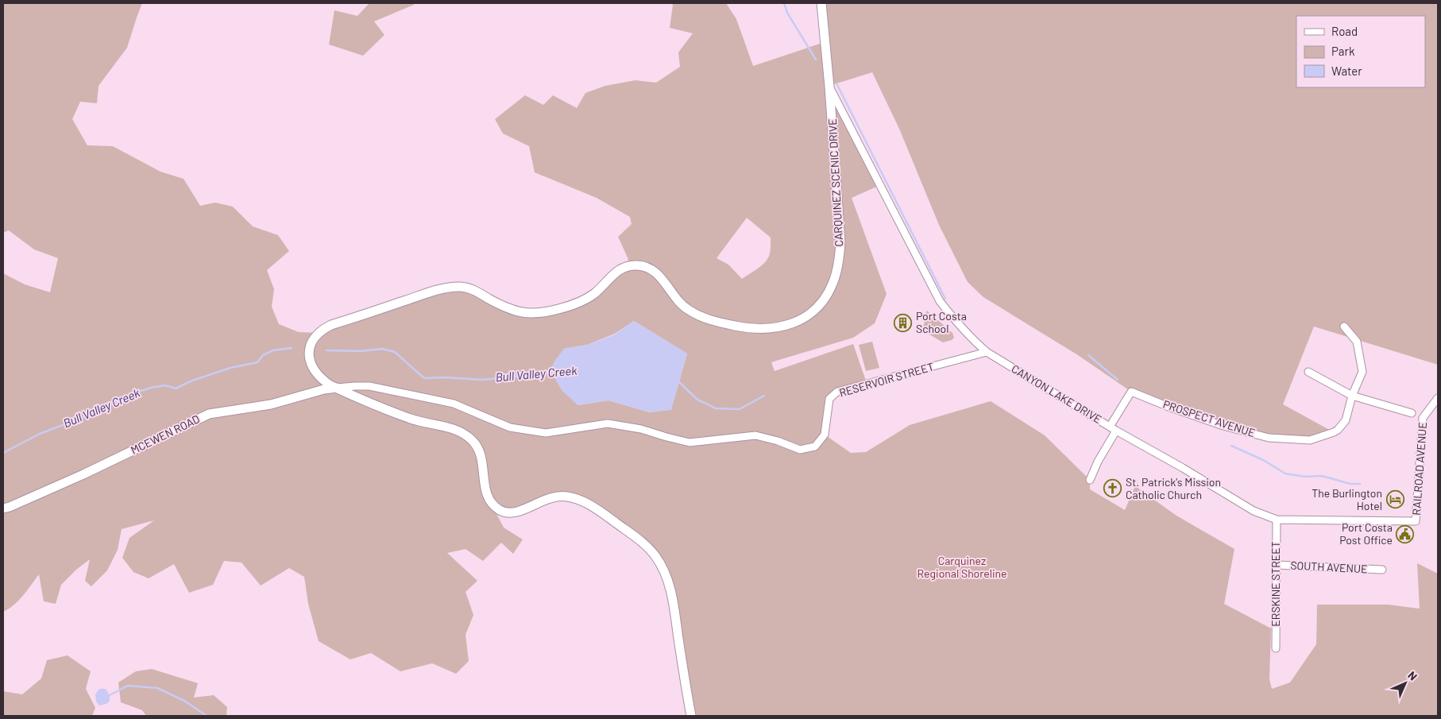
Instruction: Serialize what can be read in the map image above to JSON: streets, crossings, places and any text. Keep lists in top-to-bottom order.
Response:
{
  "streets": {
    "street": [
      "CARQUINEZ SCENIC DRIVE",
      "RESERVOIR STREET",
      "CANYON LAKE DRIVE",
      "PROSPECT AVENUE",
      "MCEWEN ROAD",
      "RAILROAD AVENUE",
      "SOUTH AVENUE",
      "ERSKINE STREET"
    ]
  },
  "crossings": [
    ["CARQUINEZ SCENIC DRIVE", "RESERVOIR STREET"],
    ["CARQUINEZ SCENIC DRIVE", "CANYON LAKE DRIVE"],
    ["CARQUINEZ SCENIC DRIVE", "MCEWEN ROAD"],
    ["RESERVOIR STREET", "CANYON LAKE DRIVE"],
    ["RESERVOIR STREET", "MCEWEN ROAD"],
    ["CANYON LAKE DRIVE", "PROSPECT AVENUE"],
    ["CANYON LAKE DRIVE", "RAILROAD AVENUE"],
    ["CANYON LAKE DRIVE", "ERSKINE STREET"],
    ["SOUTH AVENUE", "ERSKINE STREET"]
  ],
  "water": ["Bull Valley Creek"],
  "parks": ["Carquinez Regional Shoreline"],
  "places": {
    "building": ["Port Costa School"],
    "church": ["St. Patrick's Mission Catholic Church"],
    "hotel": ["The Burlington Hotel"],
    "public building": ["Port Costa Post Office"]
  },
  "legend": ["Road", "Park", "Water"],
  "north": "top right"
}
